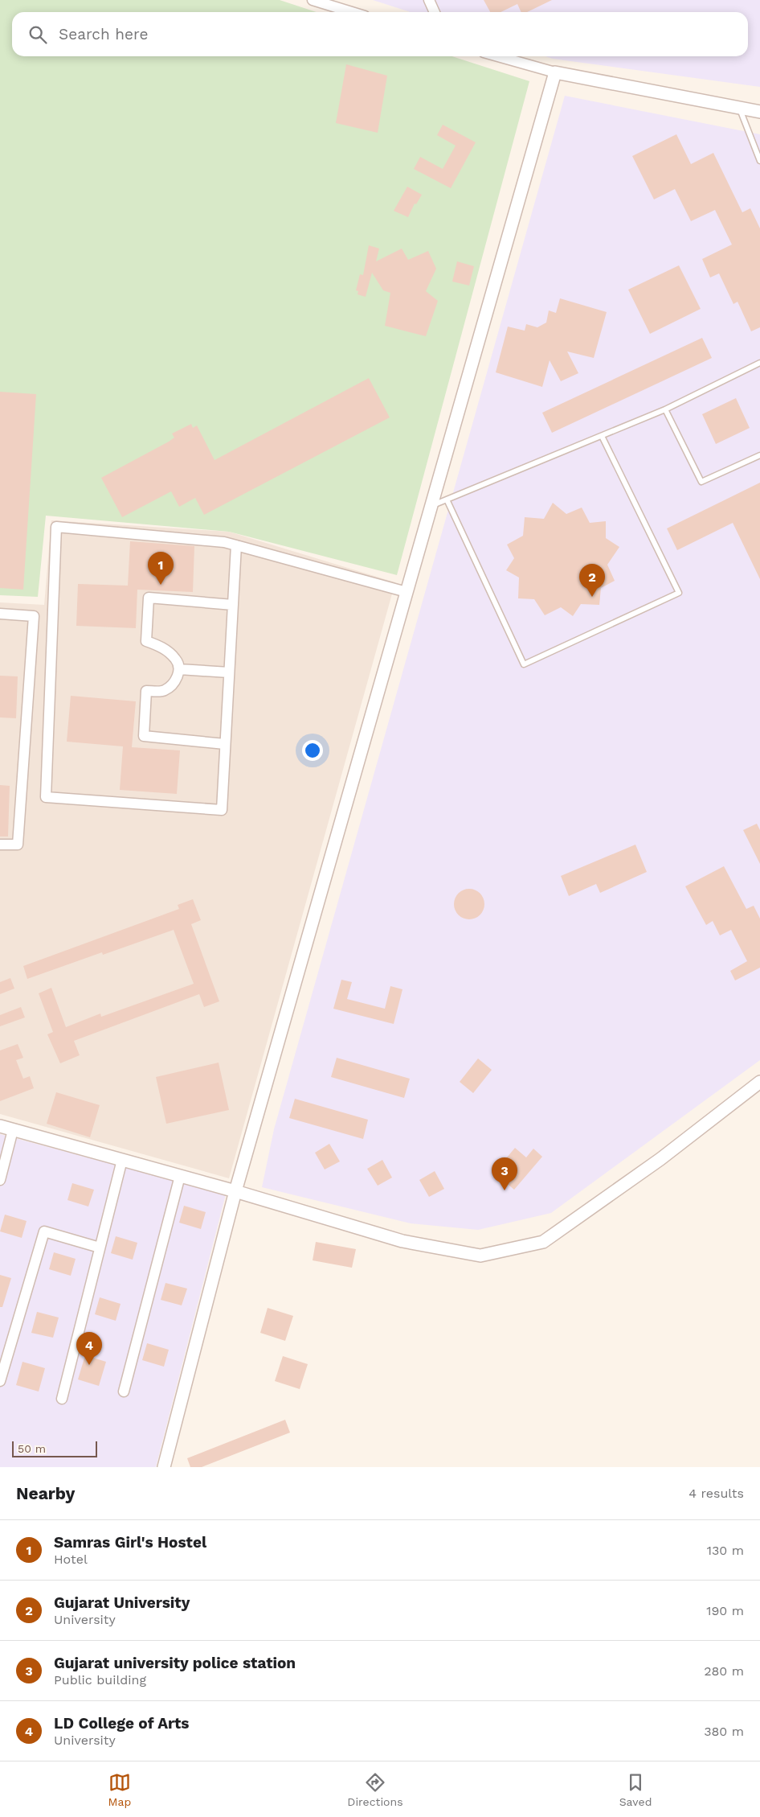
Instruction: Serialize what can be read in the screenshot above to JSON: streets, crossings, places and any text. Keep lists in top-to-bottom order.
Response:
{
  "scale_bar": "50 m",
  "page": {
    "search": "Search here",
    "pins": [
      "1",
      "2",
      "3",
      "4"
    ],
    "scale": "50 m",
    "heading": ["Nearby", "4 results"],
    "list": [
      {
        "mark": "1",
        "name": "Samras Girl's Hostel",
        "note": "Hotel",
        "value": "130 m"
      },
      {
        "mark": "2",
        "name": "Gujarat University",
        "note": "University",
        "value": "190 m"
      },
      {
        "mark": "3",
        "name": "Gujarat university police station",
        "note": "Public building",
        "value": "280 m"
      },
      {
        "mark": "4",
        "name": "LD College of Arts",
        "note": "University",
        "value": "380 m"
      }
    ],
    "nav": ["Map", "Directions", "Saved"]
  }
}
